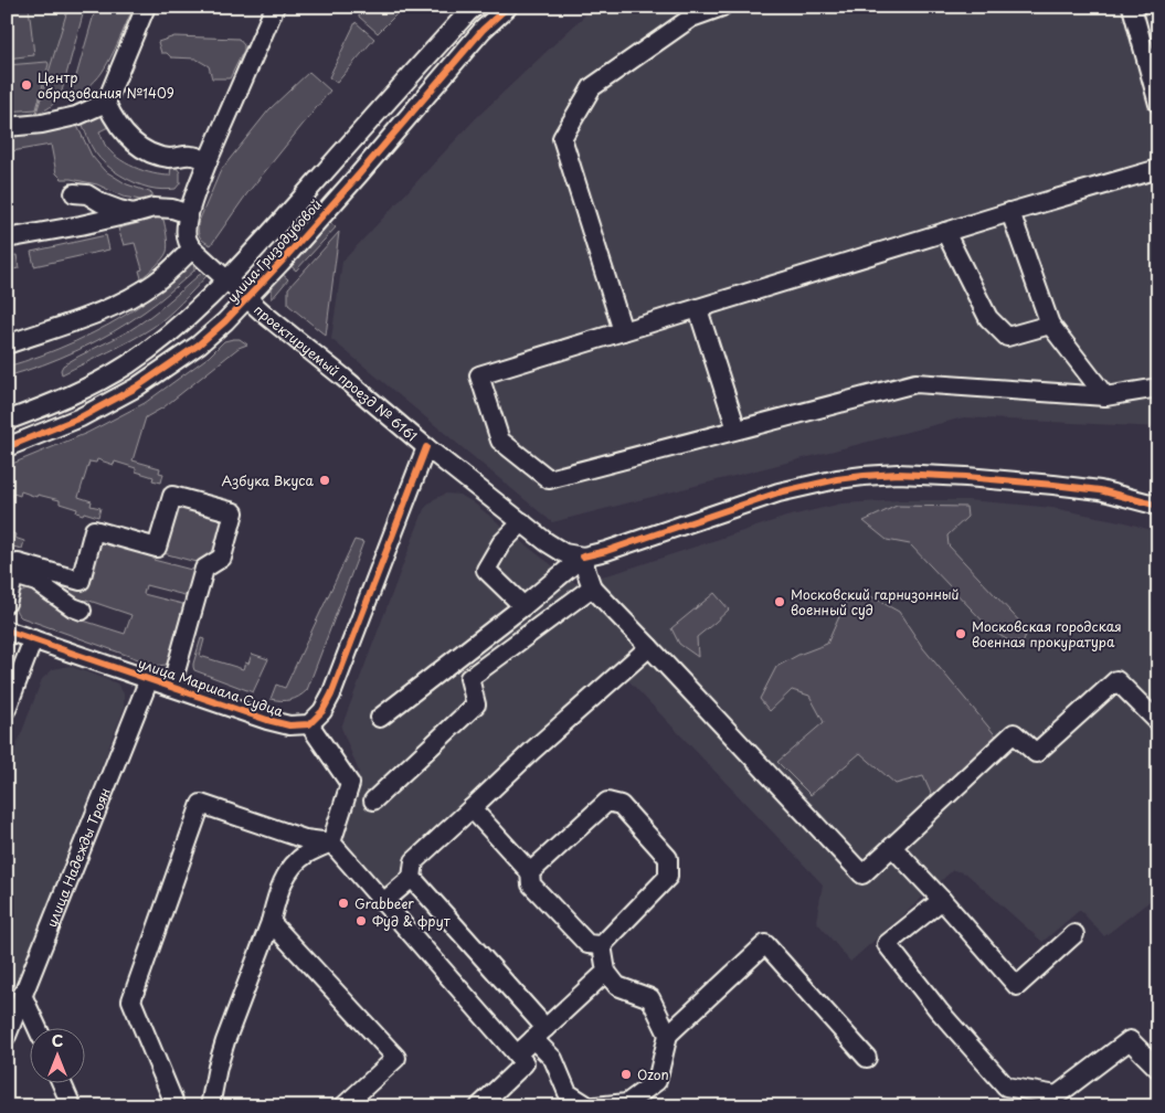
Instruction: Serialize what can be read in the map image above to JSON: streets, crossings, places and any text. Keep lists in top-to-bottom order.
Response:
{
  "streets": {
    "street": [
      "улица Гризодубовой",
      "проектируемый проезд № 6161",
      "улица Маршала Судца",
      "улица Надежды Троян"
    ]
  },
  "crossings": [
    ["улица Гризодубовой", "проектируемый проезд № 6161"],
    ["улица Маршала Судца", "улица Надежды Троян"]
  ],
  "places": [
    "Центр образования №1409",
    "Азбука Вкуса",
    "Московский гарнизонный военный суд",
    "Московская городская военная прокуратура",
    "Grabbeer",
    "Фуд & фрут",
    "Ozon"
  ],
  "north": "top"
}
